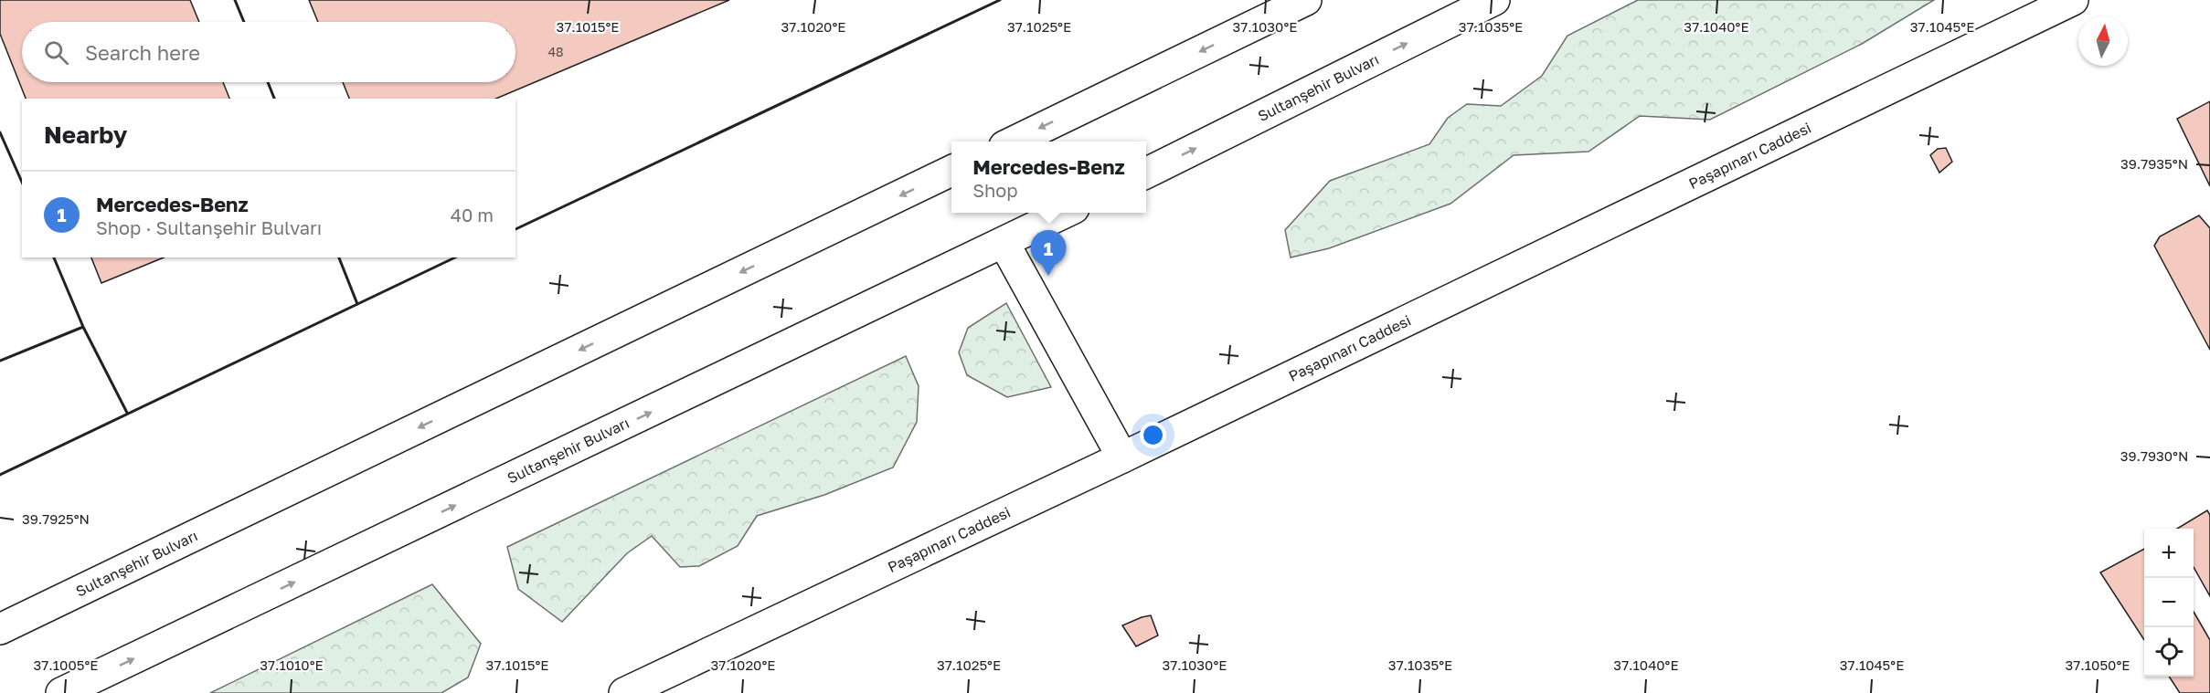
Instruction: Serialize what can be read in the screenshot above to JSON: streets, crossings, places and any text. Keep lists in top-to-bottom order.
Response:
{
  "streets": {
    "main road": ["Sultanşehir Bulvarı", "Paşapınarı Caddesi"]
  },
  "house_numbers": ["48"],
  "north": "top",
  "page": {
    "search": "Search here",
    "heading": "Nearby",
    "popup": ["Mercedes-Benz", "Shop"],
    "list": [
      {
        "mark": "1",
        "name": "Mercedes-Benz",
        "note": "Shop · Sultanşehir Bulvarı",
        "value": "40 m"
      }
    ],
    "pins": "1",
    "map_buttons": ["+", "−"]
  },
  "coordinates": [
    "37.1015°E",
    "37.1020°E",
    "37.1025°E",
    "37.1030°E",
    "37.1035°E",
    "37.1040°E",
    "37.1045°E",
    "39.7935°N",
    "39.7930°N",
    "39.7925°N",
    "37.1005°E",
    "37.1010°E",
    "37.1050°E"
  ]
}
